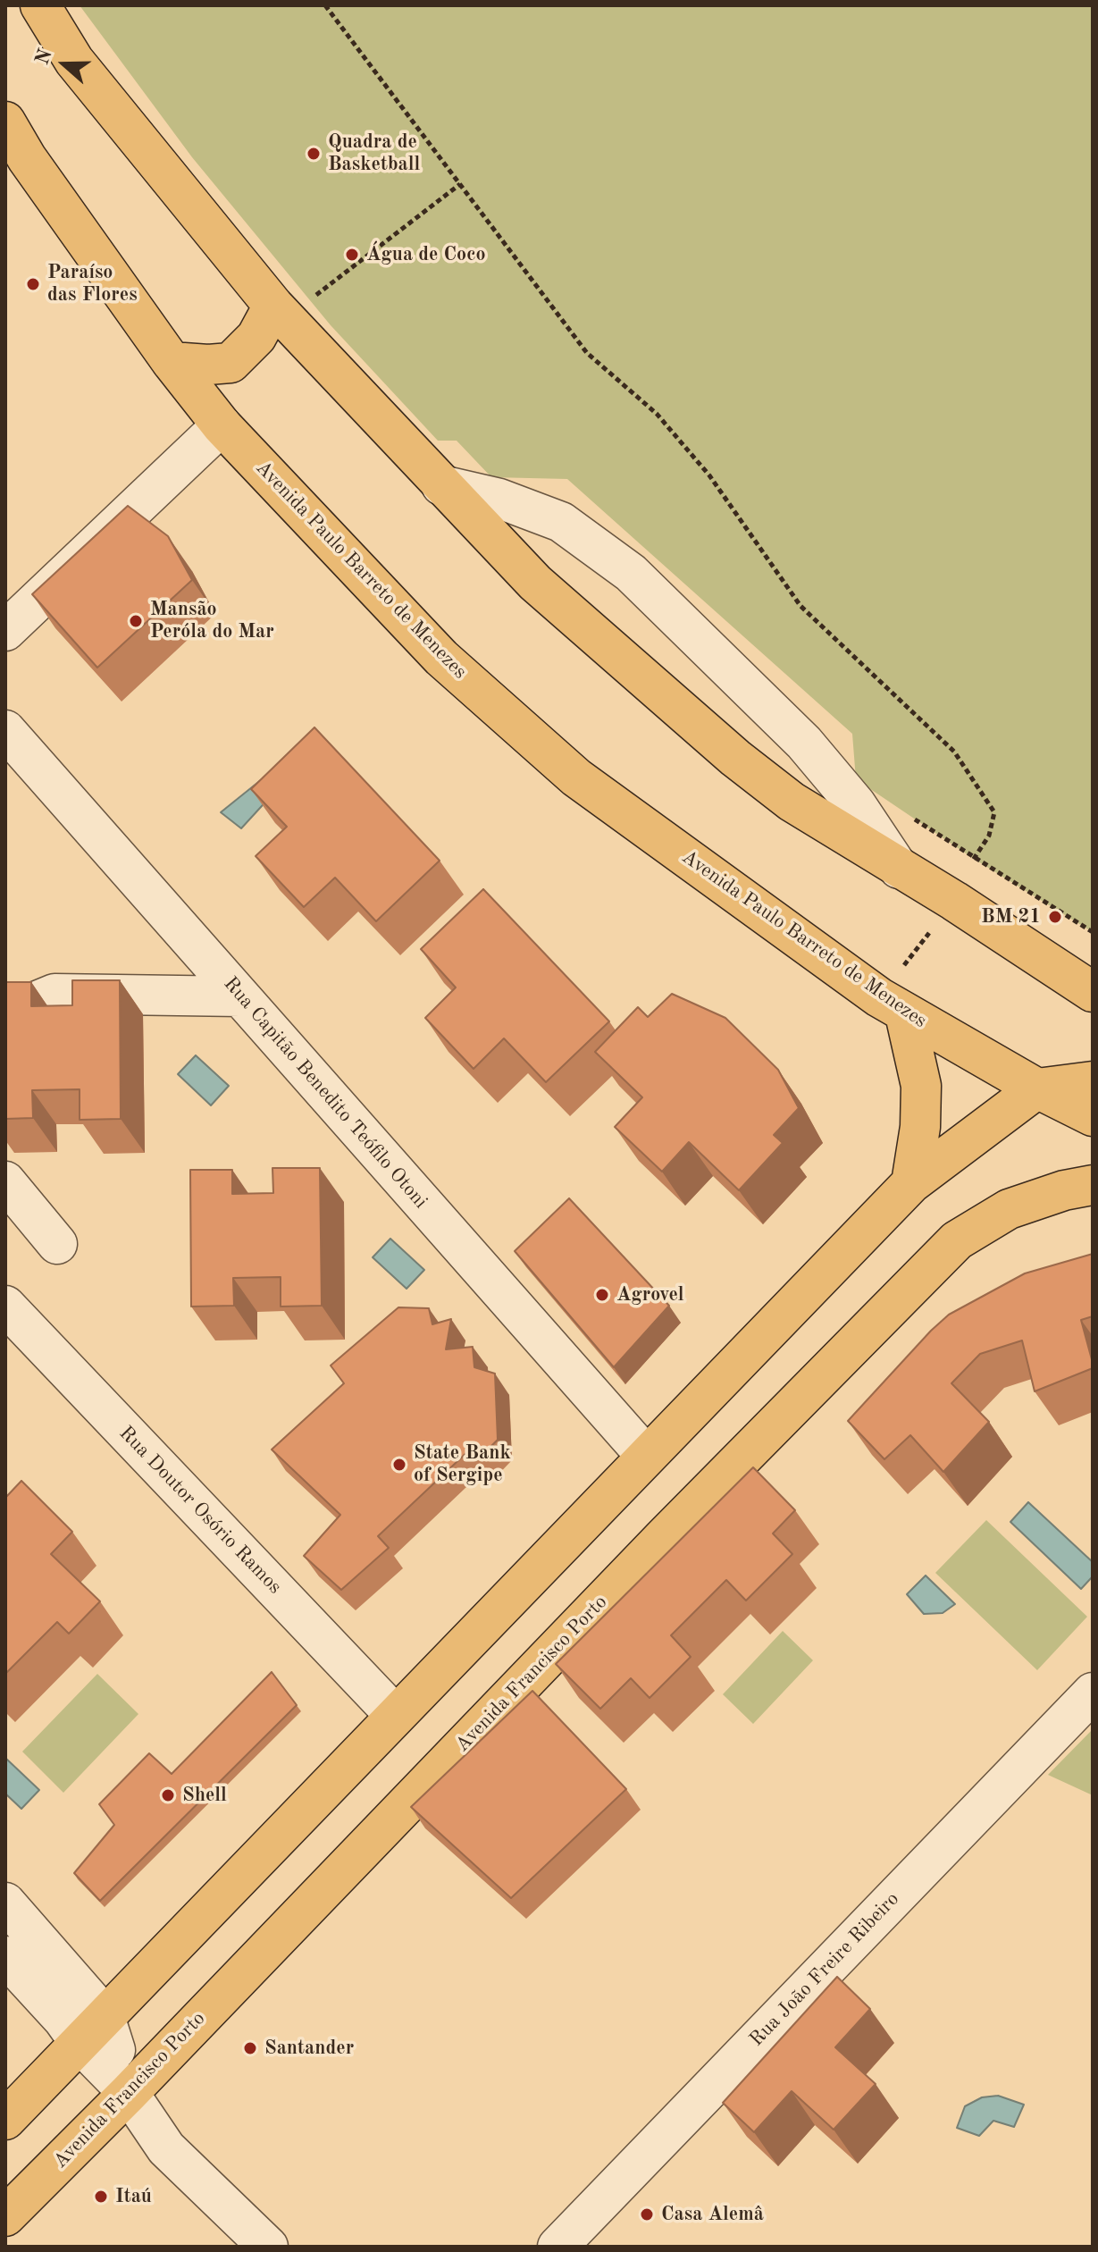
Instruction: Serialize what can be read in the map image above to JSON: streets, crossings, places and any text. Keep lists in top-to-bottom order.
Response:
{
  "streets": {
    "main road": ["Avenida Paulo Barreto de Menezes", "Avenida Francisco Porto"],
    "street": ["Rua Capitão Benedito Teófilo Otoni", "Rua Doutor Osório Ramos", "Rua João Freire Ribeiro"]
  },
  "places": [
    "Quadra de Basketball",
    "Água de Coco",
    "Paraíso das Flores",
    "Mansão Peróla do Mar",
    "BM 21",
    "Agrovel",
    "State Bank of Sergipe",
    "Shell",
    "Santander",
    "Itaú",
    "Casa Alemâ"
  ],
  "north": "left"
}
